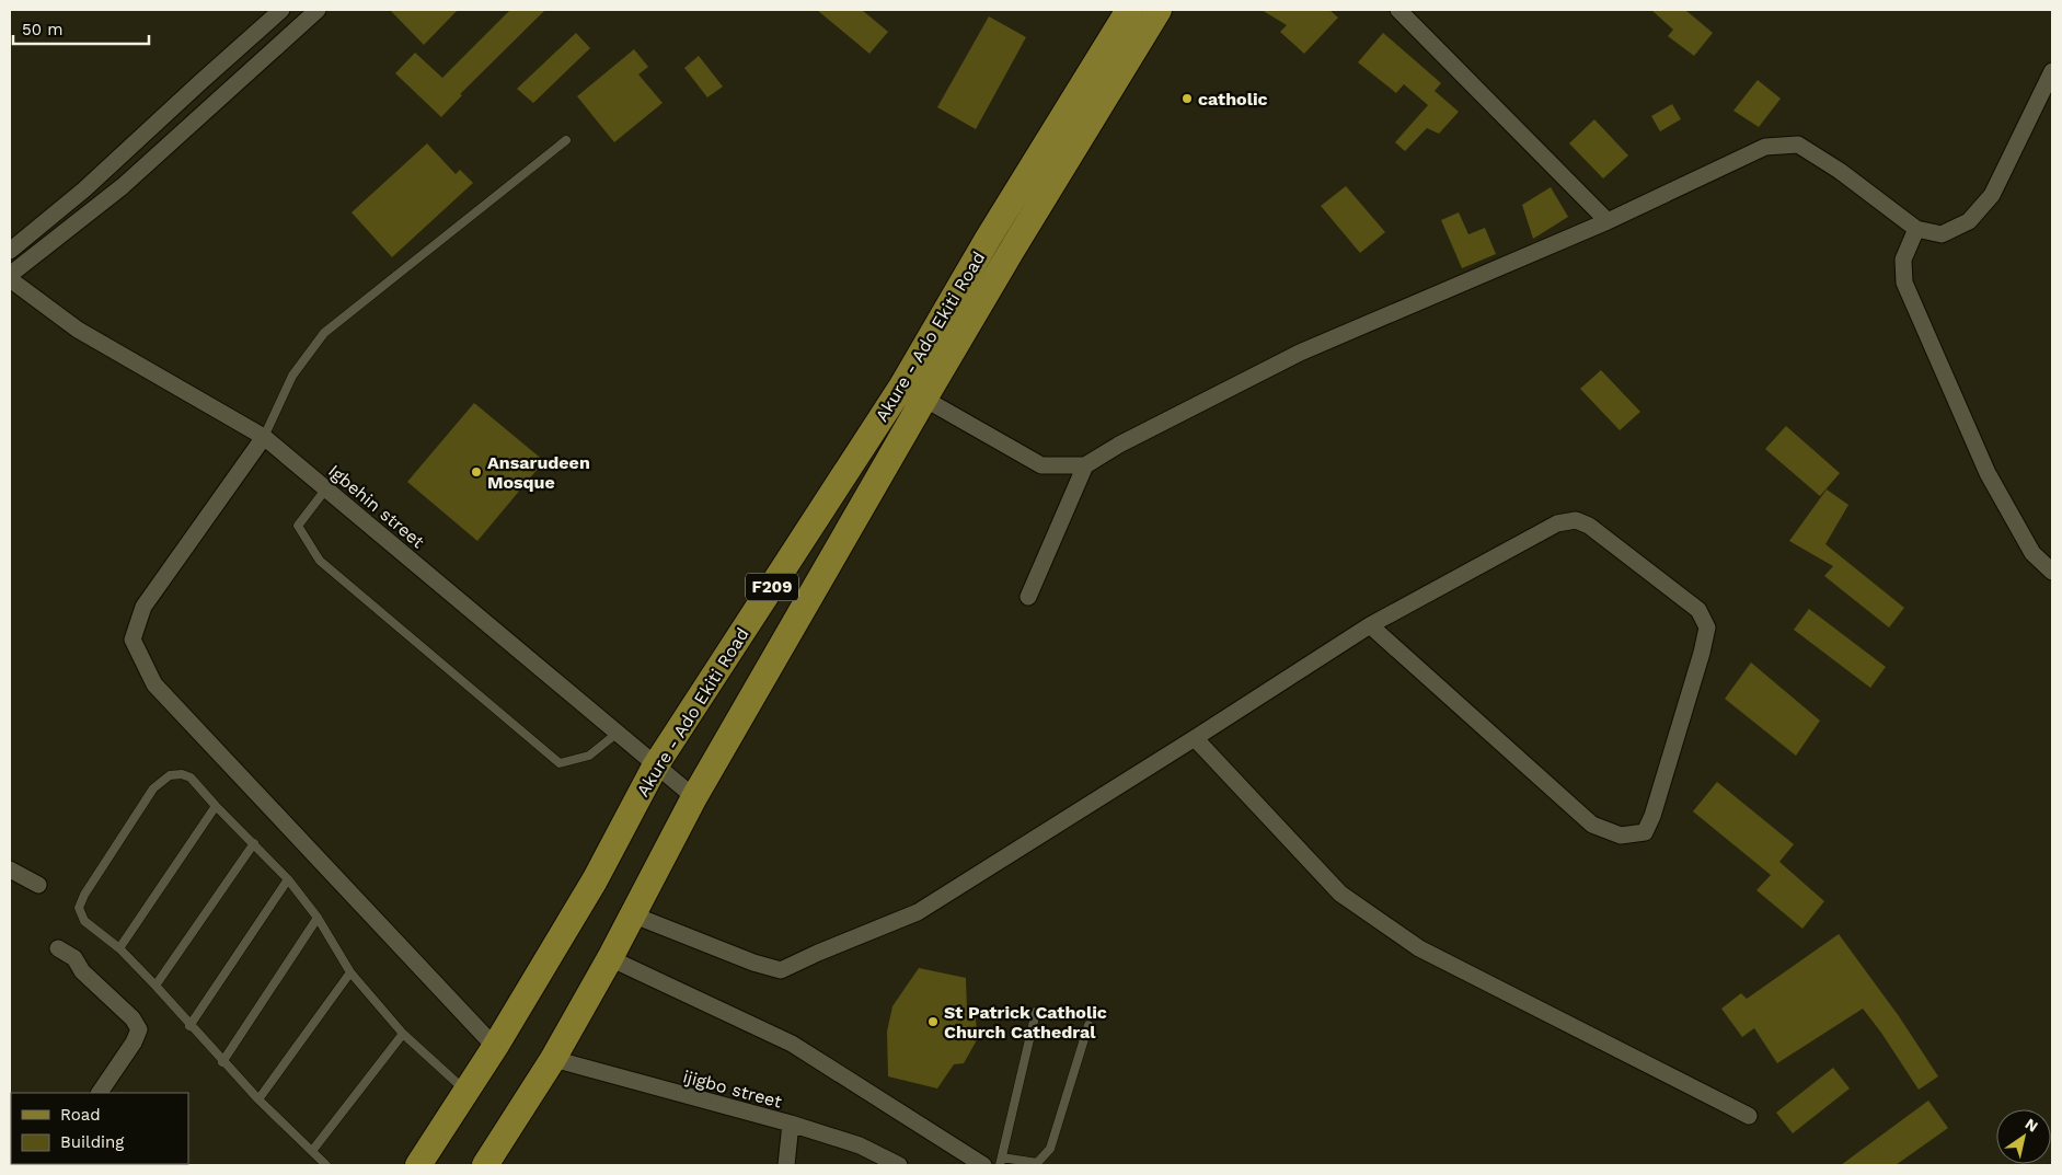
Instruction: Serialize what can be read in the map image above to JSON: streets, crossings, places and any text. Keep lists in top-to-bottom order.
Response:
{
  "streets": {
    "main road": ["Akure - Ado Ekiti Road", "F209"],
    "street": ["Igbehin street", "ijigbo street"]
  },
  "crossings": [
    ["Akure - Ado Ekiti Road", "Igbehin street"],
    ["Akure - Ado Ekiti Road", "ijigbo street"]
  ],
  "places": ["catholic", "Ansarudeen Mosque", "St Patrick Catholic Church Cathedral"],
  "legend": ["Road", "Building"],
  "scale_bar": "50 m",
  "north": "top right"
}
